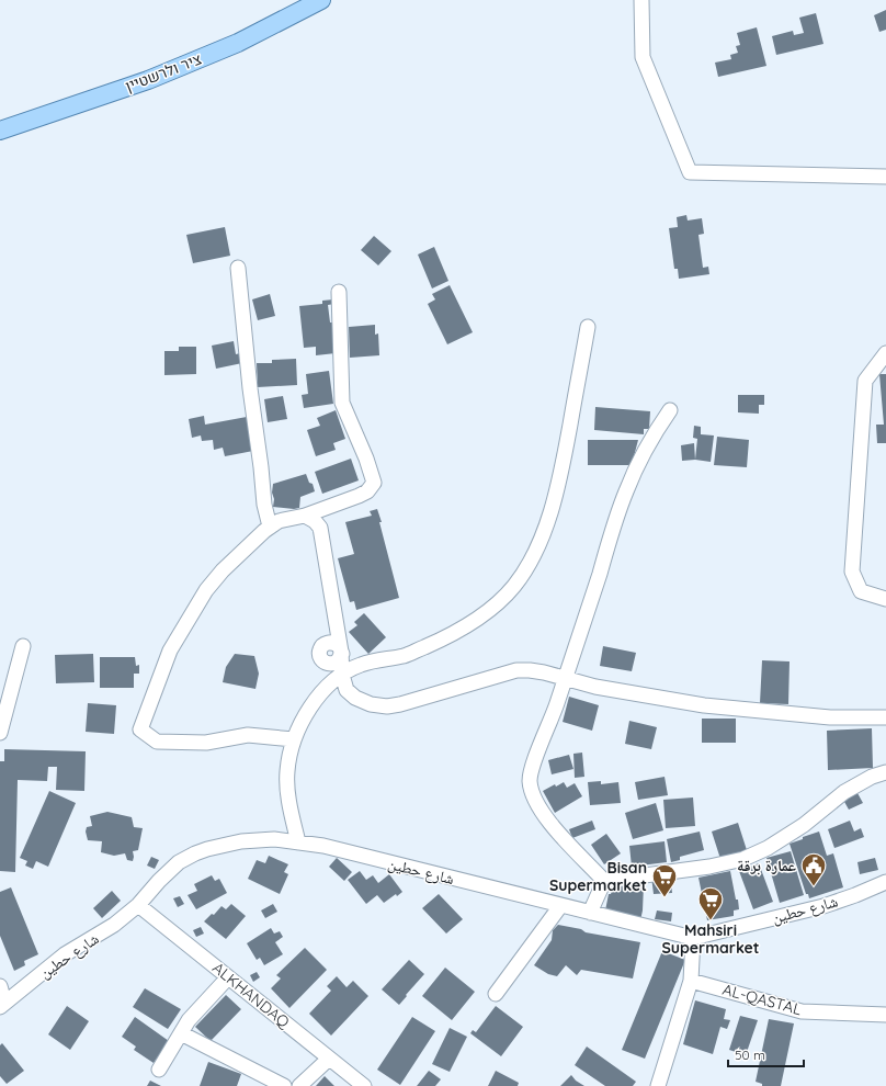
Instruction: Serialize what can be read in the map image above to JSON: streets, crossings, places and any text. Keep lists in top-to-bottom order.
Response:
{
  "streets": {
    "main road": ["ציר ולרשטיין"],
    "street": ["شارع حطين", "ALKHANDAQ", "AL-QASTAL"]
  },
  "crossings": [
    ["شارع حطين", "ALKHANDAQ"]
  ],
  "places": {
    "public building": ["عمارة برقة"],
    "supermarket": ["Bisan Supermarket", "Mahsiri Supermarket"]
  },
  "scale_bar": "50 m"
}
